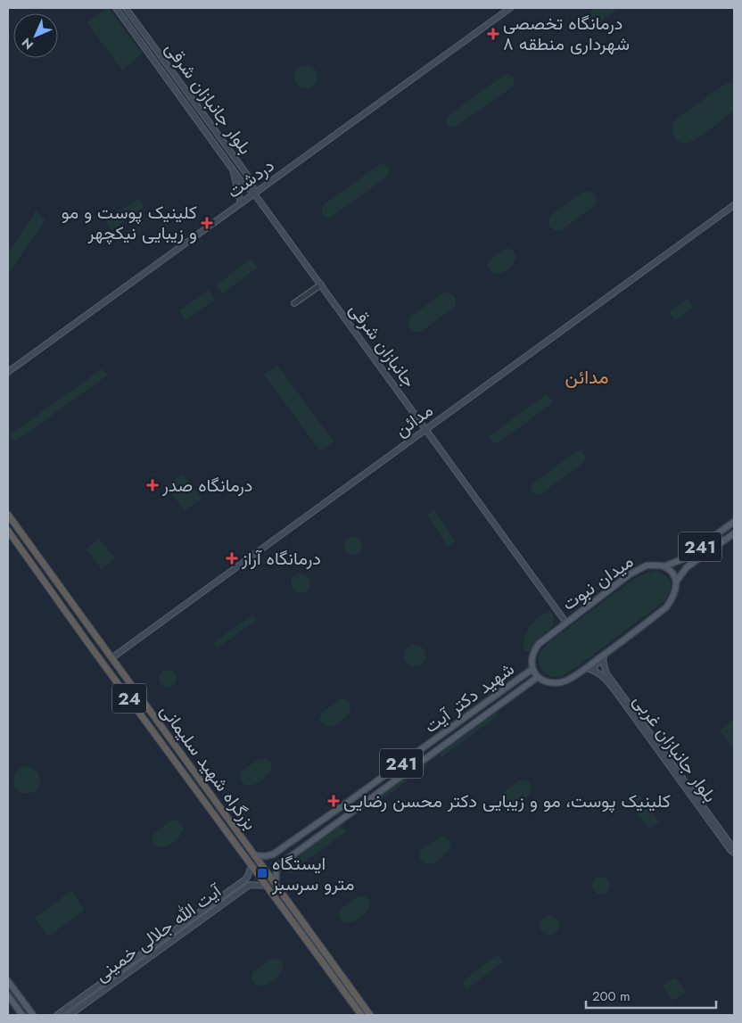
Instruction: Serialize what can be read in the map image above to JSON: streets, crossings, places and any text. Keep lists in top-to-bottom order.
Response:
{
  "streets": {
    "highway": ["24", "بزرگراه شهید سلیمانی"],
    "main road": [
      "بلوار جانبازان شرقی",
      "دردشت",
      "جانبازان شرقی",
      "مدائن",
      "241",
      "میدان نبوت",
      "شهید دکتر آیت",
      "بلوار جانبازان غربی",
      "آيت الله جلالى خمينى"
    ]
  },
  "crossings": [
    ["بلوار جانبازان شرقی", "دردشت"],
    ["بلوار جانبازان شرقی", "جانبازان شرقی"],
    ["دردشت", "جانبازان شرقی"],
    ["جانبازان شرقی", "مدائن"],
    ["جانبازان شرقی", "میدان نبوت"],
    ["مدائن", "بزرگراه شهید سلیمانی"],
    ["241", "میدان نبوت"],
    ["میدان نبوت", "شهید دکتر آیت"],
    ["شهید دکتر آیت", "بزرگراه شهید سلیمانی"]
  ],
  "districts": ["مدائن"],
  "places": {
    "health": [
      "درمانگاه تخصصی شهرداری منطقه ۸",
      "کلینیک پوست و مو و زیبایی نیکچهر",
      "درمانگاه صدر",
      "درمانگاه آراز",
      "کلینیک پوست، مو و زیبایی دکتر محسن رضایی"
    ],
    "transit": ["ایستگاه مترو سرسبز"]
  },
  "scale_bar": "200 m",
  "north": "bottom left"
}
